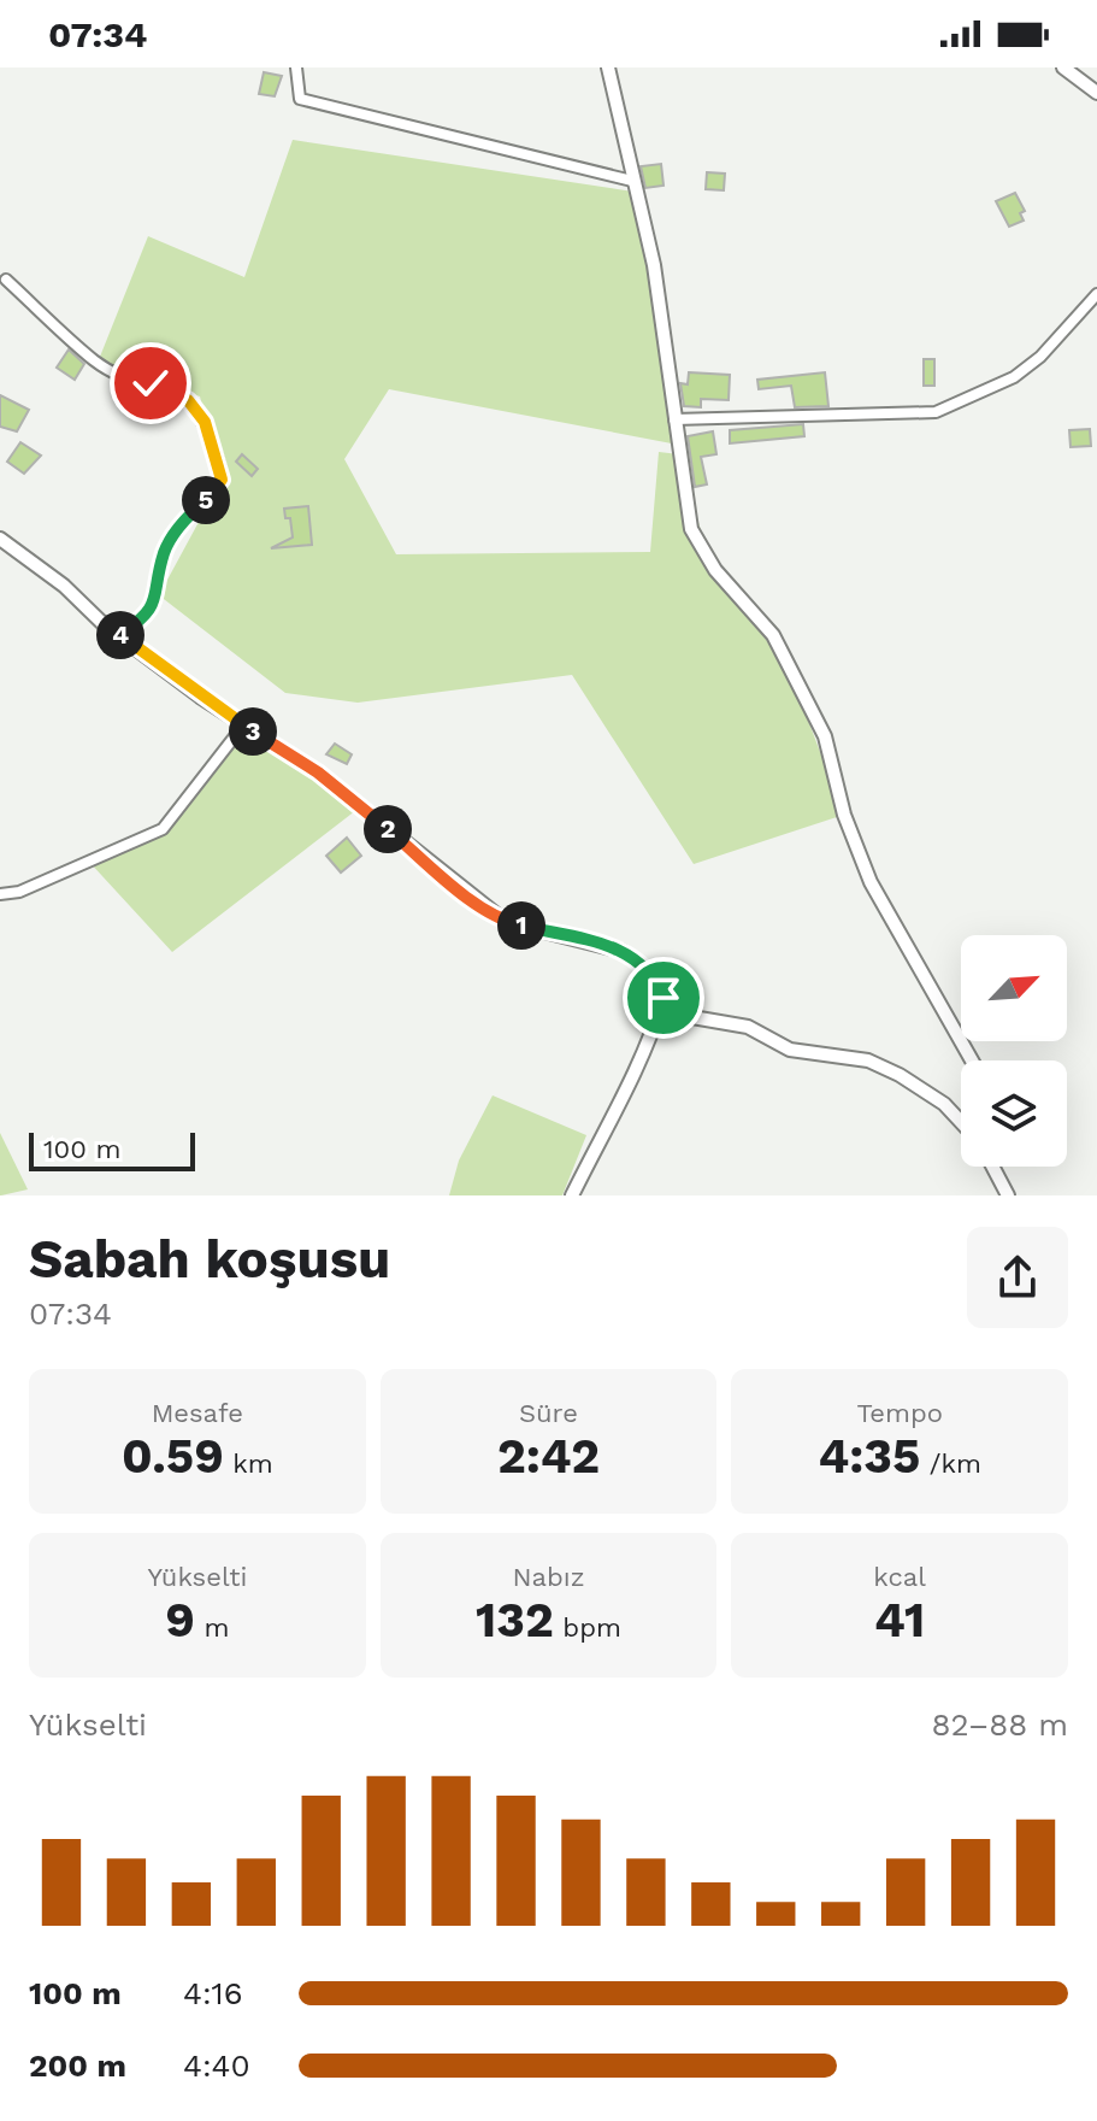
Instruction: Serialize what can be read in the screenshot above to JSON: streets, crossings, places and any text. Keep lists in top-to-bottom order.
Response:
{
  "scale_bar": "100 m",
  "north": "top right",
  "page": {
    "status": "07:34",
    "pins": [
      "5",
      "4",
      "3",
      "2",
      "1"
    ],
    "scale": "100 m",
    "heading": ["Sabah koşusu", "07:34"],
    "stats": [
      ["Mesafe", "0.59 km"],
      ["Süre", "2:42"],
      ["Tempo", "4:35 /km"],
      ["Yükselti", "9 m"],
      ["Nabız", "132 bpm"],
      ["kcal", "41"]
    ],
    "chart": ["Yükselti", "82–88 m"],
    "list": [
      {
        "name": "100 m",
        "note": "4:16"
      },
      {
        "name": "200 m",
        "note": "4:40"
      }
    ]
  }
}
